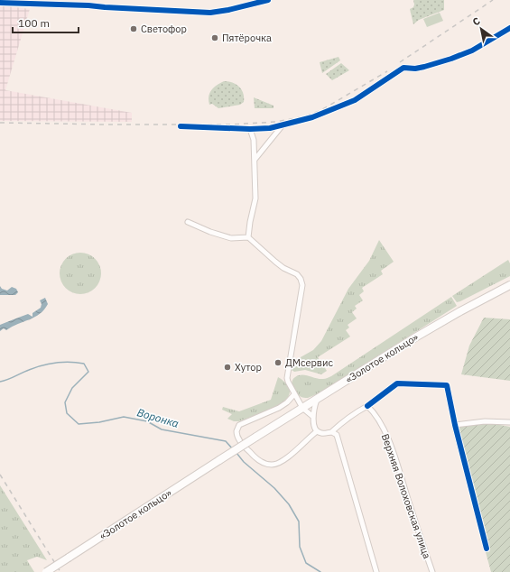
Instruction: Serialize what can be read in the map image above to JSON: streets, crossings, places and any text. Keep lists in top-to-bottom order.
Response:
{
  "streets": {
    "main road": ["«Золотое кольцо»"],
    "street": ["Верхняя Волоховская улица"]
  },
  "water": ["Воронка"],
  "places": [
    "Светофор",
    "Пятёрочка",
    "ДМсервис",
    "Хутор"
  ],
  "scale_bar": "100 m",
  "north": "top left"
}
